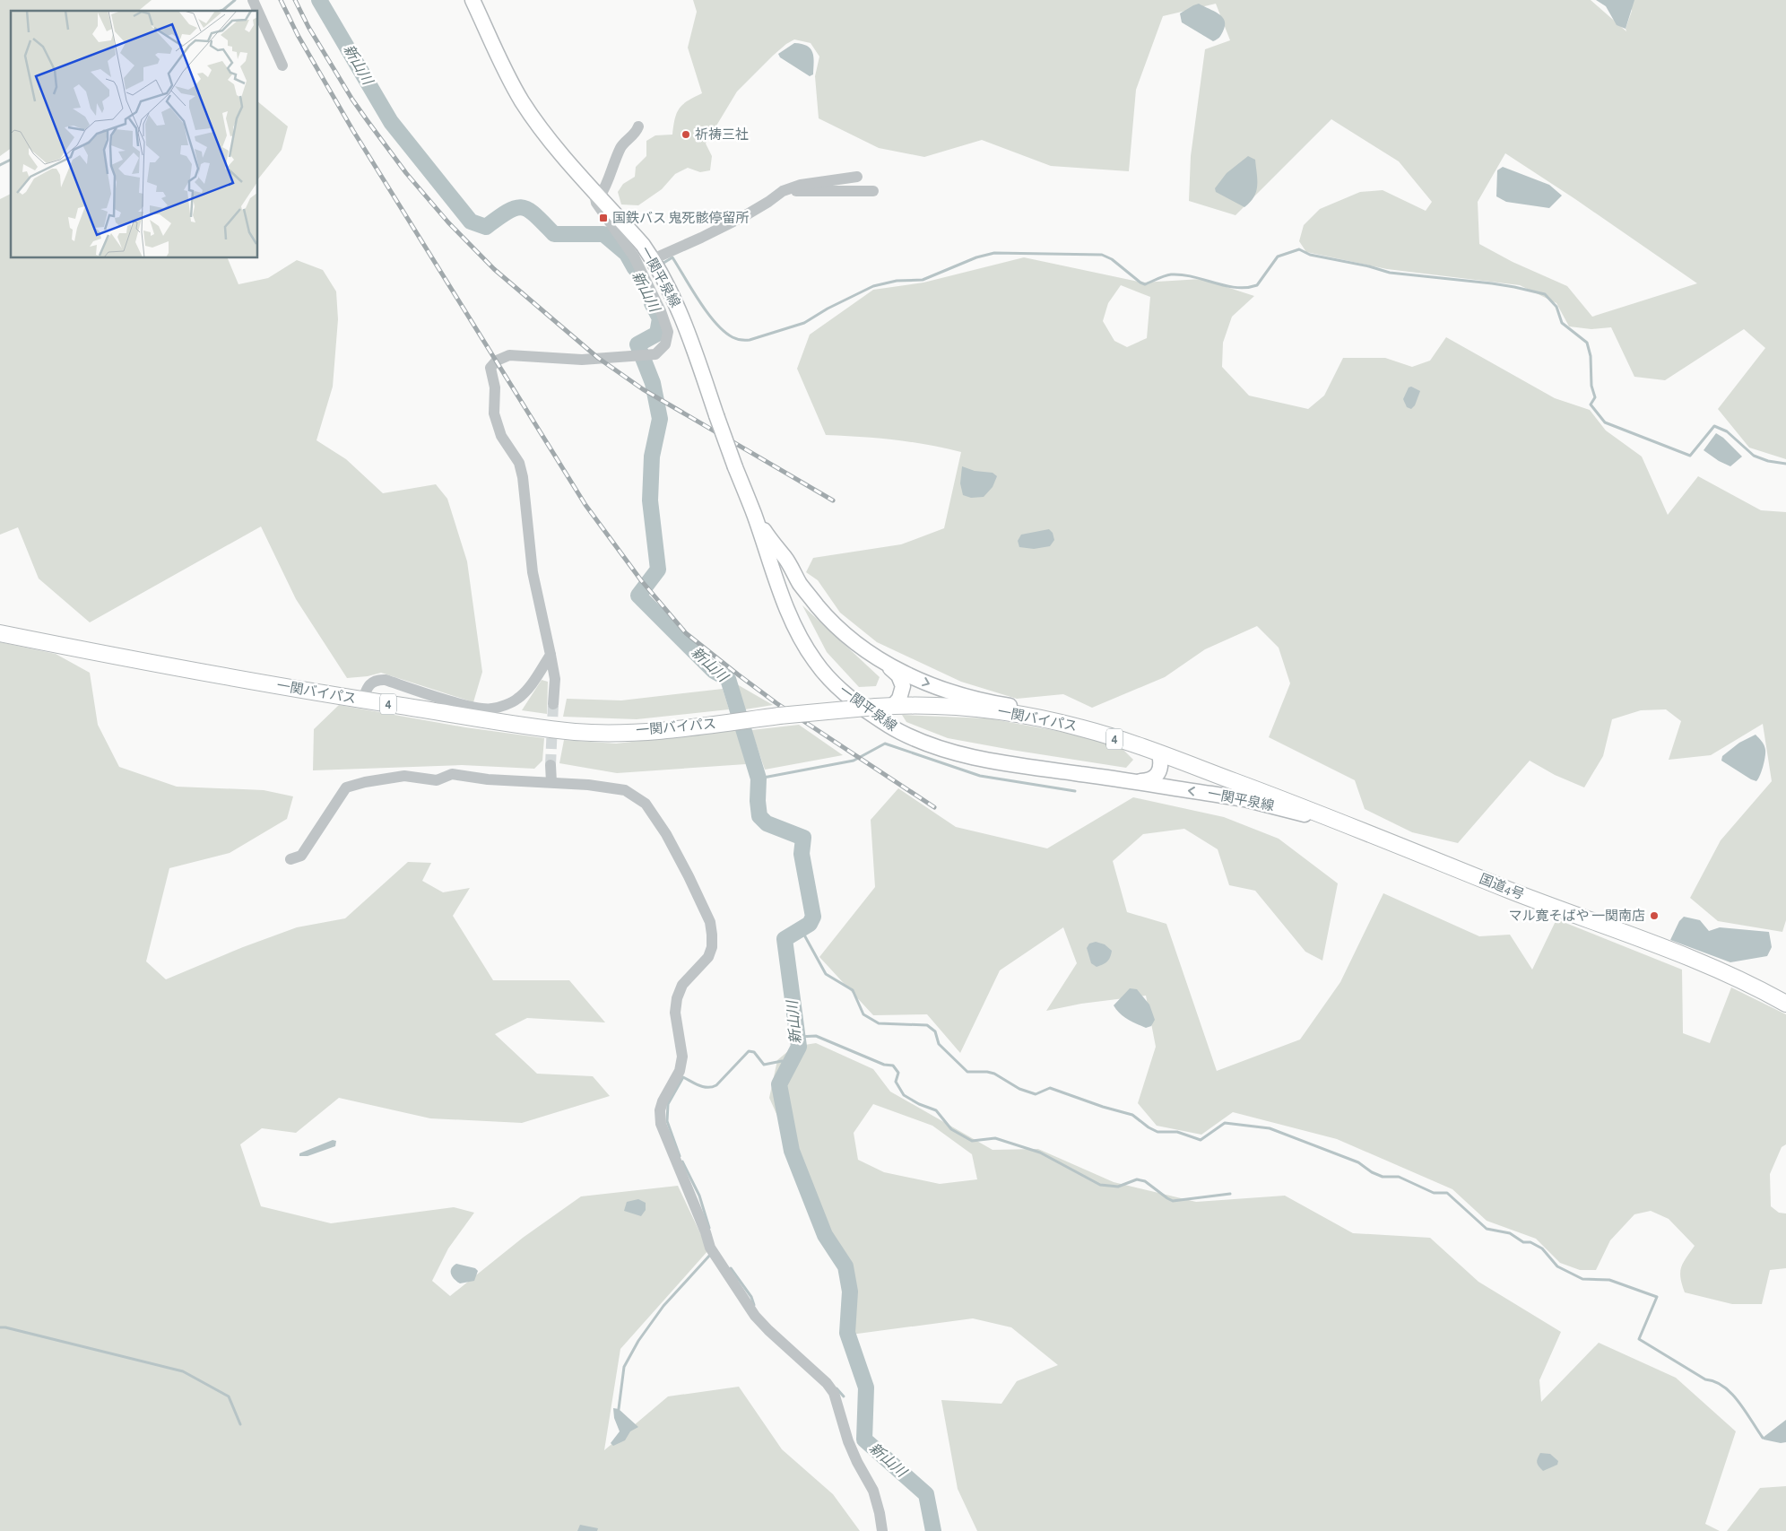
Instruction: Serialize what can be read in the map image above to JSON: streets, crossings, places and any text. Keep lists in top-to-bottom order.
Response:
{
  "streets": {
    "highway": ["一関バイパス", "4", "国道4号"],
    "main road": ["一関平泉線"]
  },
  "crossings": [
    ["一関平泉線", "一関バイパス"],
    ["一関平泉線", "国道4号"],
    ["一関バイパス", "国道4号"]
  ],
  "water": ["新山川"],
  "places": {
    "other": ["祈祷三社", "マル寛そばや 一関南店"],
    "transit": ["国鉄バス 鬼死骸停留所"]
  }
}
